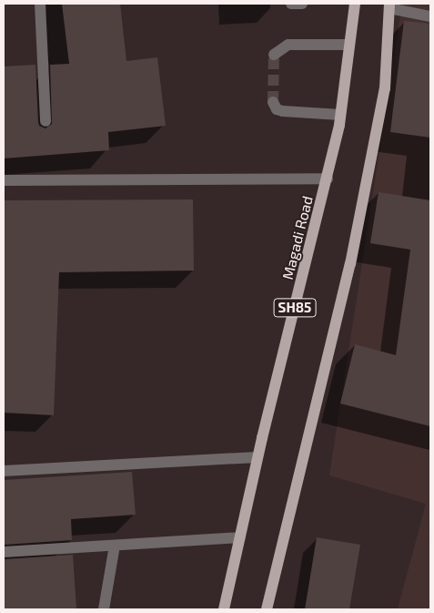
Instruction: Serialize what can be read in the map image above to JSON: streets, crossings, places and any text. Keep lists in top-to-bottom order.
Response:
{
  "streets": {
    "main road": ["Magadi Road", "SH85"]
  }
}
